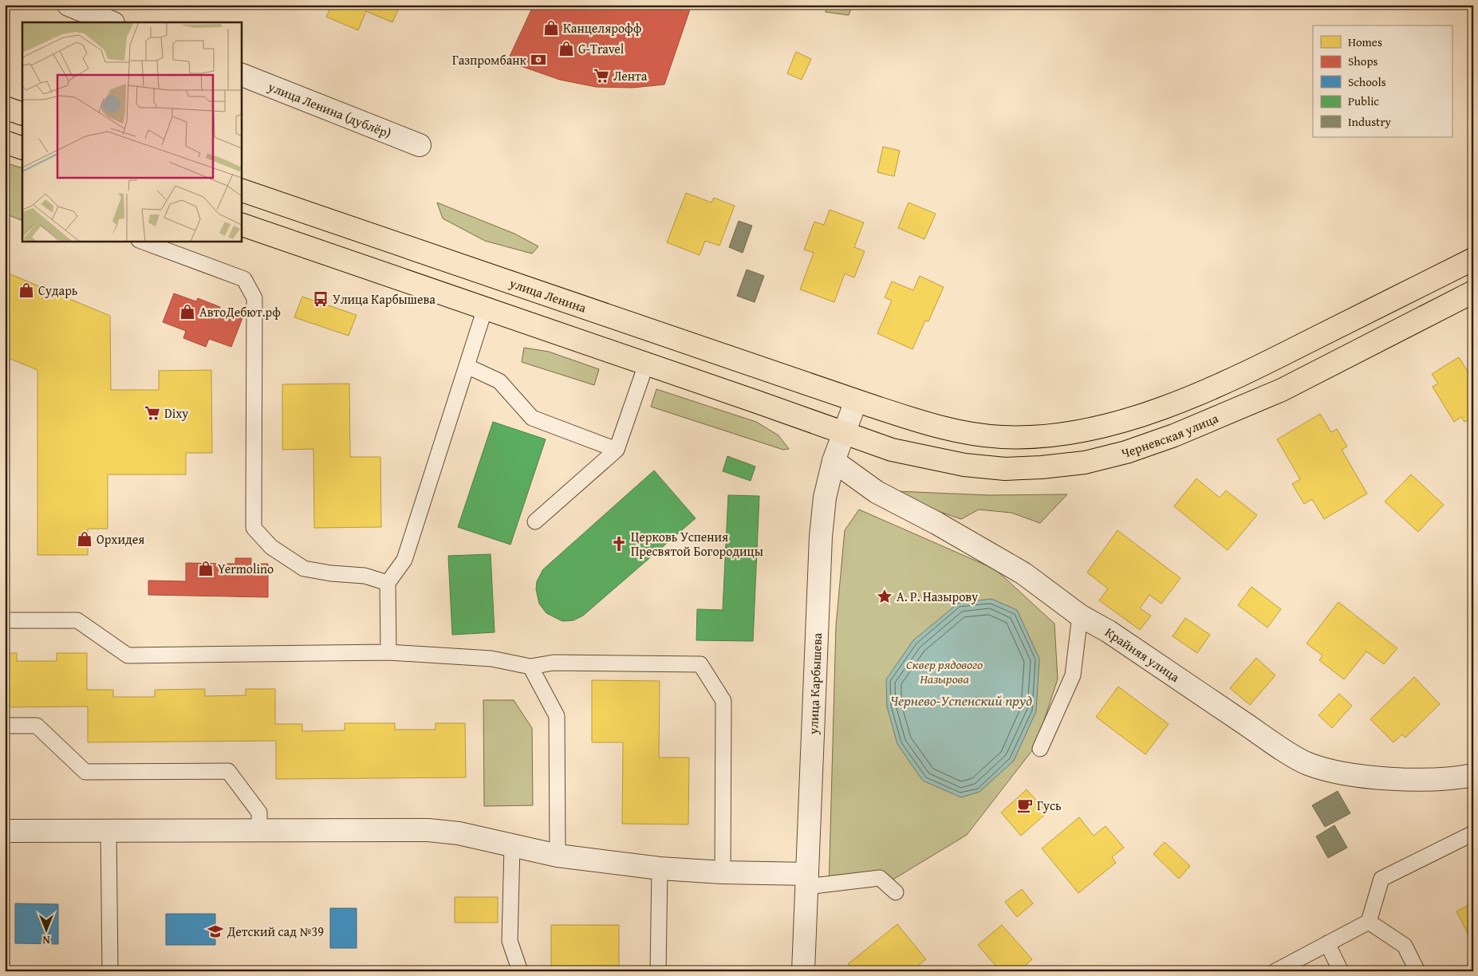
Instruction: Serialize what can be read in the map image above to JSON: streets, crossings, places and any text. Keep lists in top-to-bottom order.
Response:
{
  "streets": {
    "main road": ["улица Ленина", "Черневская улица"],
    "street": ["улица Ленина (дублёр)", "Крайняя улица", "улица Карбышева"]
  },
  "crossings": [
    ["улица Ленина", "улица Карбышева"],
    ["Черневская улица", "улица Карбышева"],
    ["Крайняя улица", "улица Карбышева"]
  ],
  "water": ["Чернево-Успенский пруд"],
  "parks": ["Сквер рядового Назырова"],
  "places": {
    "shop": [
      "Канцелярофф",
      "G-Travel",
      "Сударь",
      "АвтоДебют.рф",
      "Орхидея",
      "Yermolino"
    ],
    "bank": ["Газпромбанк"],
    "supermarket": ["Лента", "Dixy"],
    "bus stop": ["Улица Карбышева"],
    "church": ["Церковь Успения Пресвятой Богородицы"],
    "place": ["А. Р. Назырову"],
    "cafe": ["Гусь"],
    "school or university": ["Детский сад №39"]
  },
  "legend": [
    "Homes",
    "Shops",
    "Schools",
    "Public",
    "Industry"
  ],
  "north": "bottom"
}
